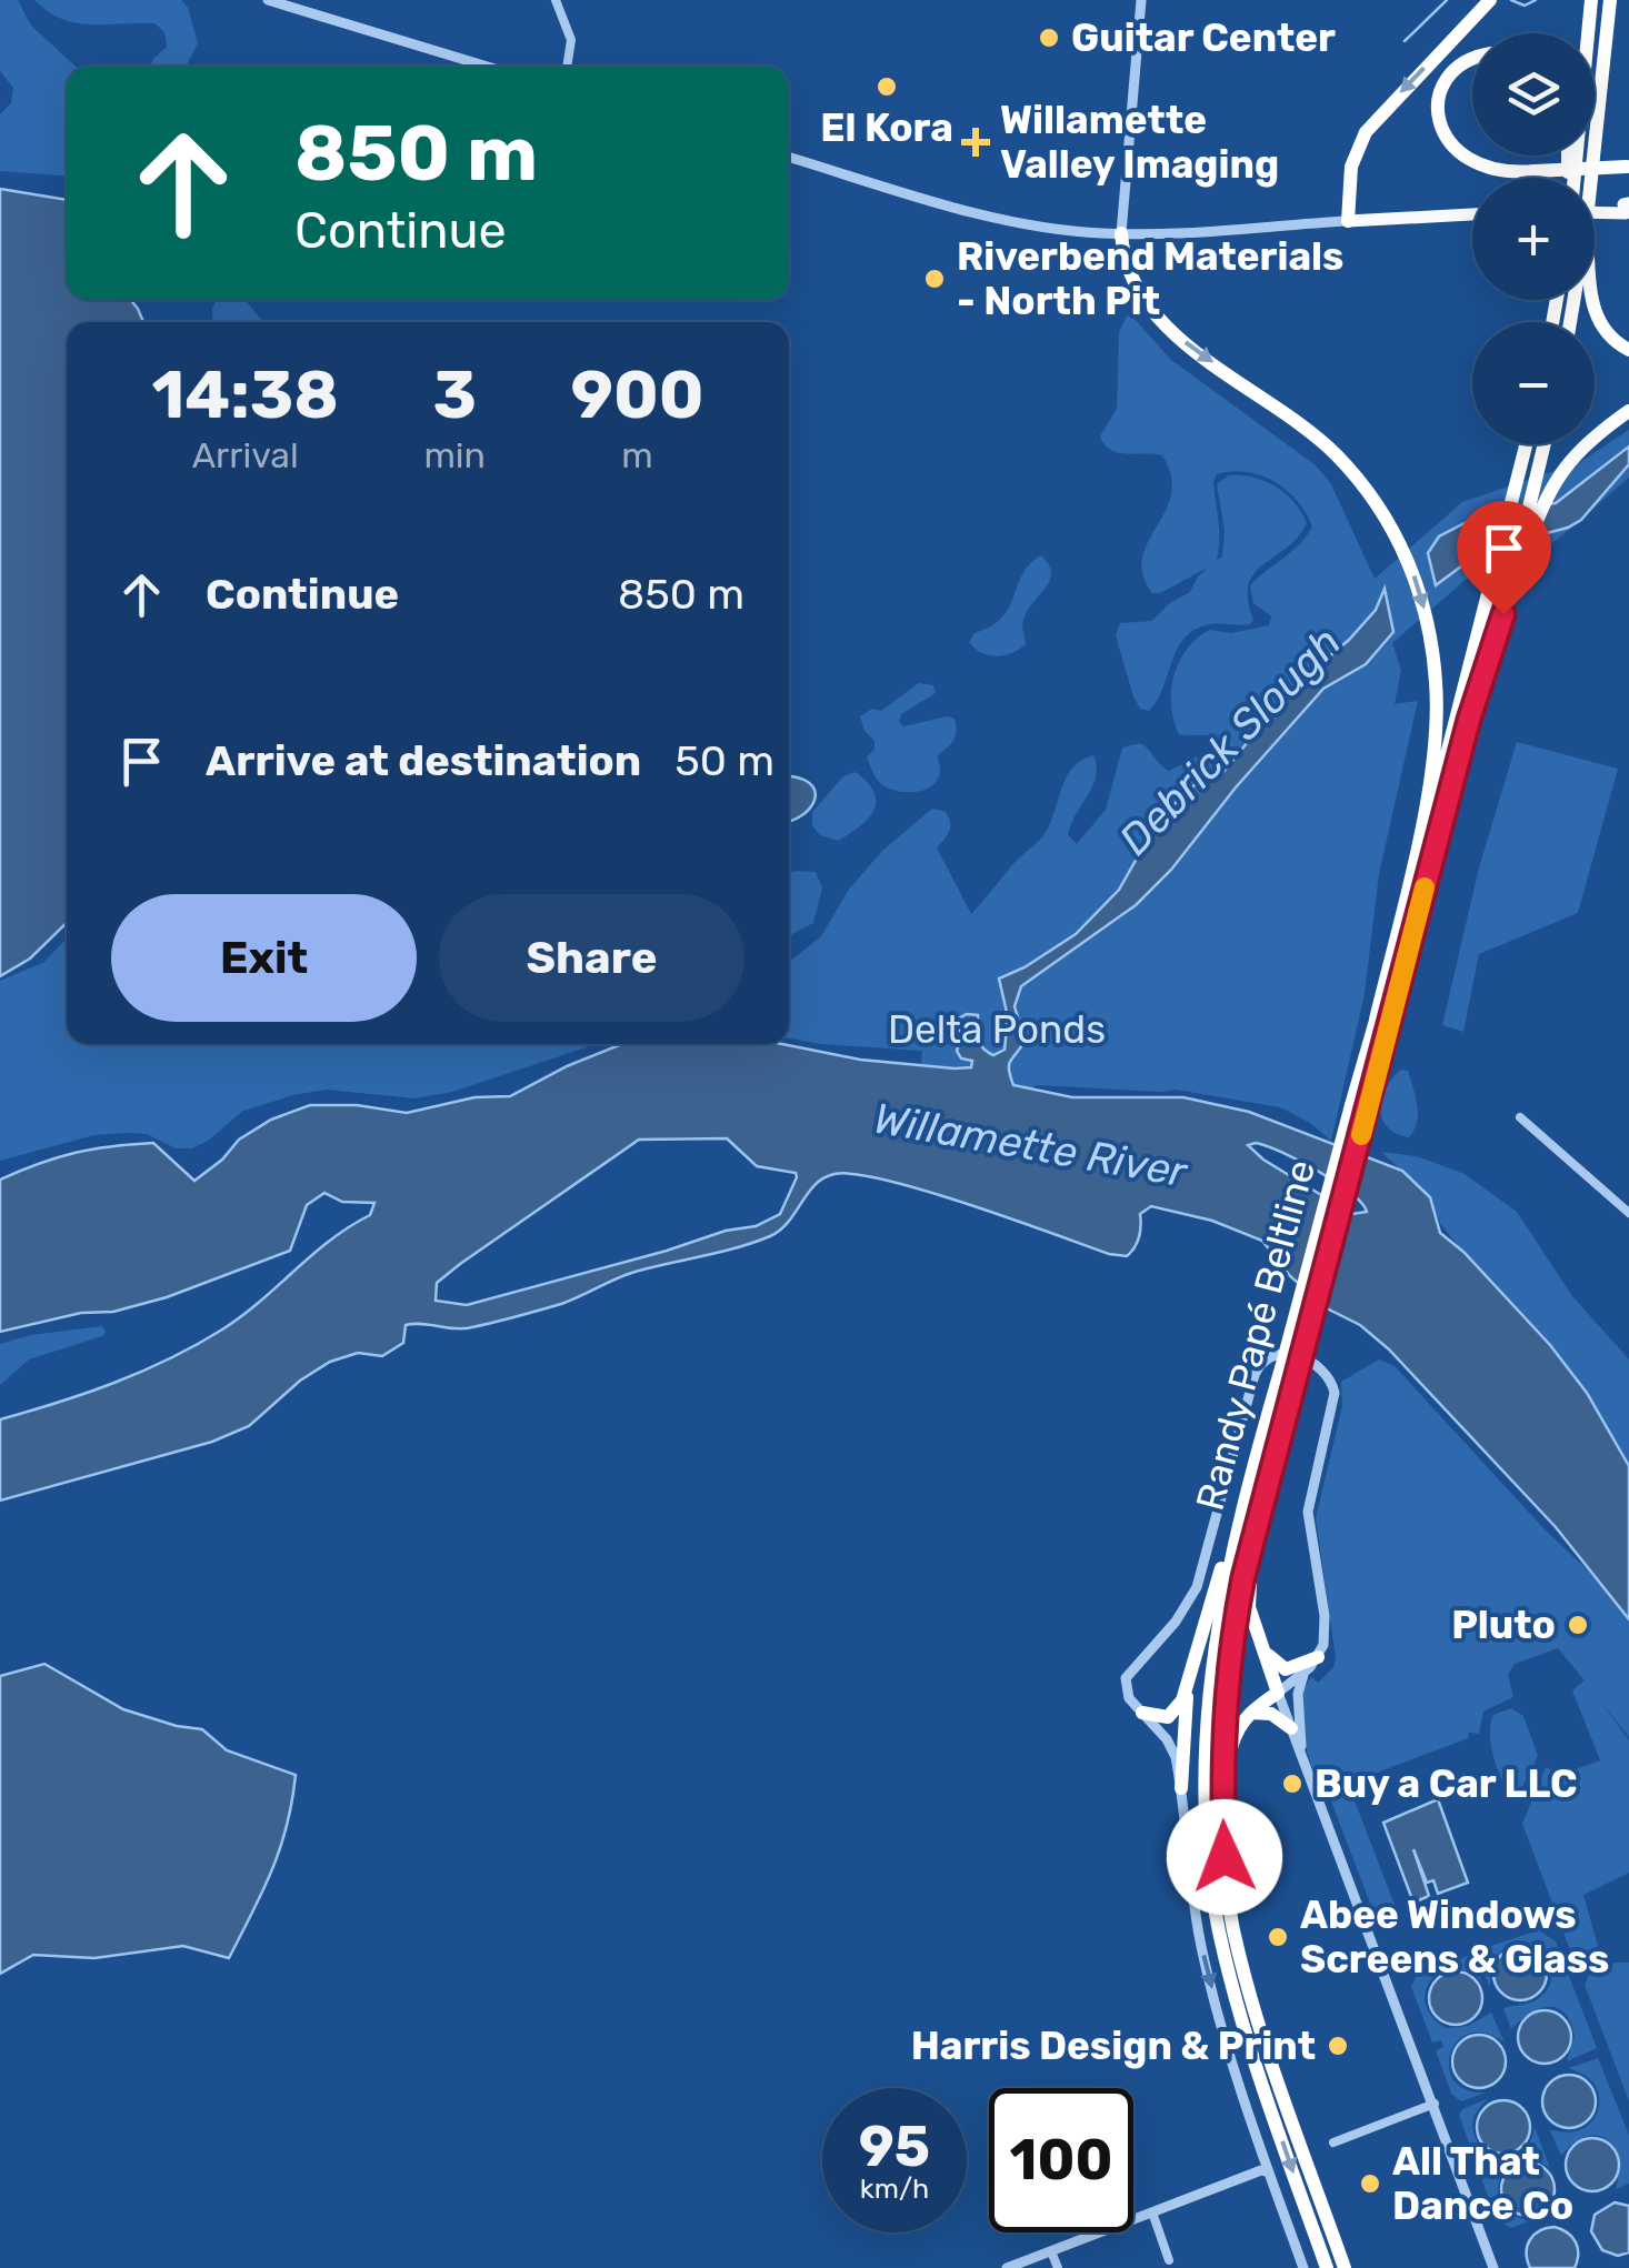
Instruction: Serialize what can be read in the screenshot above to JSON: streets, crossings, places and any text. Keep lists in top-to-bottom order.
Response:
{
  "streets": {
    "highway": ["Randy Papé Beltline"]
  },
  "water": ["Debrick Slough", "Willamette River"],
  "parks": ["Delta Ponds"],
  "places": {
    "other": [
      "Guitar Center",
      "El Kora",
      "Riverbend Materials - North Pit",
      "Pluto",
      "Buy a Car LLC",
      "Abee Windows Screens & Glass",
      "Harris Design & Print",
      "All That Dance Co"
    ],
    "health": ["Willamette Valley Imaging"]
  },
  "page": {
    "map_buttons": ["+", "−"],
    "turn": ["850 m", "Continue"],
    "eta": [
      "14:38",
      "Arrival",
      "3",
      "min",
      "900",
      "m"
    ],
    "list": [
      {
        "name": "Continue",
        "value": "850 m"
      },
      {
        "name": "Arrive at destination",
        "value": "50 m"
      }
    ],
    "buttons": ["Exit", "Share"],
    "speed": "95 km/h",
    "limit": "100"
  }
}
